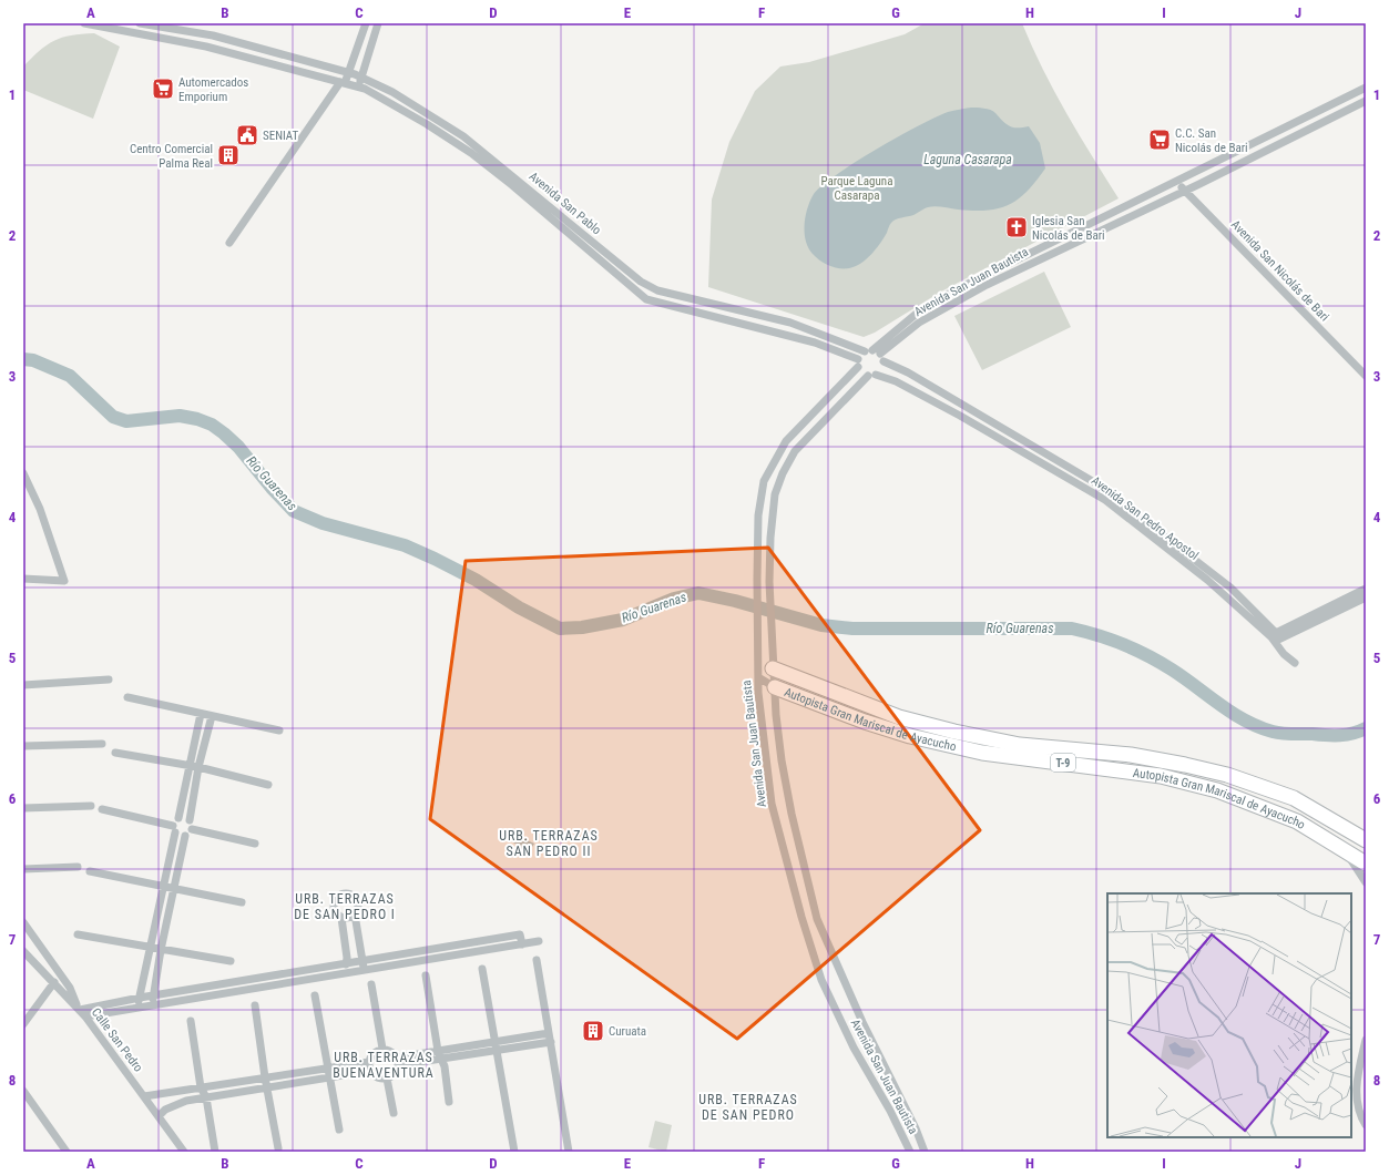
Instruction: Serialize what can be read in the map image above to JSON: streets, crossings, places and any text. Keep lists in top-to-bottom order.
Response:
{
  "streets": {
    "highway": ["Autopista Gran Mariscal de Ayacucho", "T-9"],
    "street": [
      "Avenida San Pablo",
      "Avenida San Nicolás de Bari",
      "Avenida San Juan Bautista",
      "Avenida San Pedro Apostol",
      "Calle San Pedro"
    ]
  },
  "crossings": [
    ["Avenida San Pablo", "Avenida San Juan Bautista"],
    ["Avenida San Pablo", "Avenida San Pedro Apostol"],
    ["Avenida San Nicolás de Bari", "Avenida San Juan Bautista"],
    ["Avenida San Juan Bautista", "Avenida San Pedro Apostol"],
    ["Avenida San Juan Bautista", "Autopista Gran Mariscal de Ayacucho"]
  ],
  "districts": [
    "URB. TERRAZAS SAN PEDRO II",
    "URB. TERRAZAS DE SAN PEDRO I",
    "URB. TERRAZAS BUENAVENTURA",
    "URB. TERRAZAS DE SAN PEDRO"
  ],
  "water": ["Laguna Casarapa", "Río Guarenas"],
  "parks": ["Parque Laguna Casarapa"],
  "places": {
    "supermarket": ["Automercados Emporium", "C.C. San Nicolás de Bari"],
    "public building": ["SENIAT"],
    "building": ["Centro Comercial Palma Real", "Curuata"],
    "church": ["Iglesia San Nicolás de Bari"]
  },
  "grid": {
    "columns": [
      "A",
      "B",
      "C",
      "D",
      "E",
      "F",
      "G",
      "H",
      "I",
      "J"
    ],
    "rows": [
      "1",
      "2",
      "3",
      "4",
      "5",
      "6",
      "7",
      "8"
    ]
  }
}
